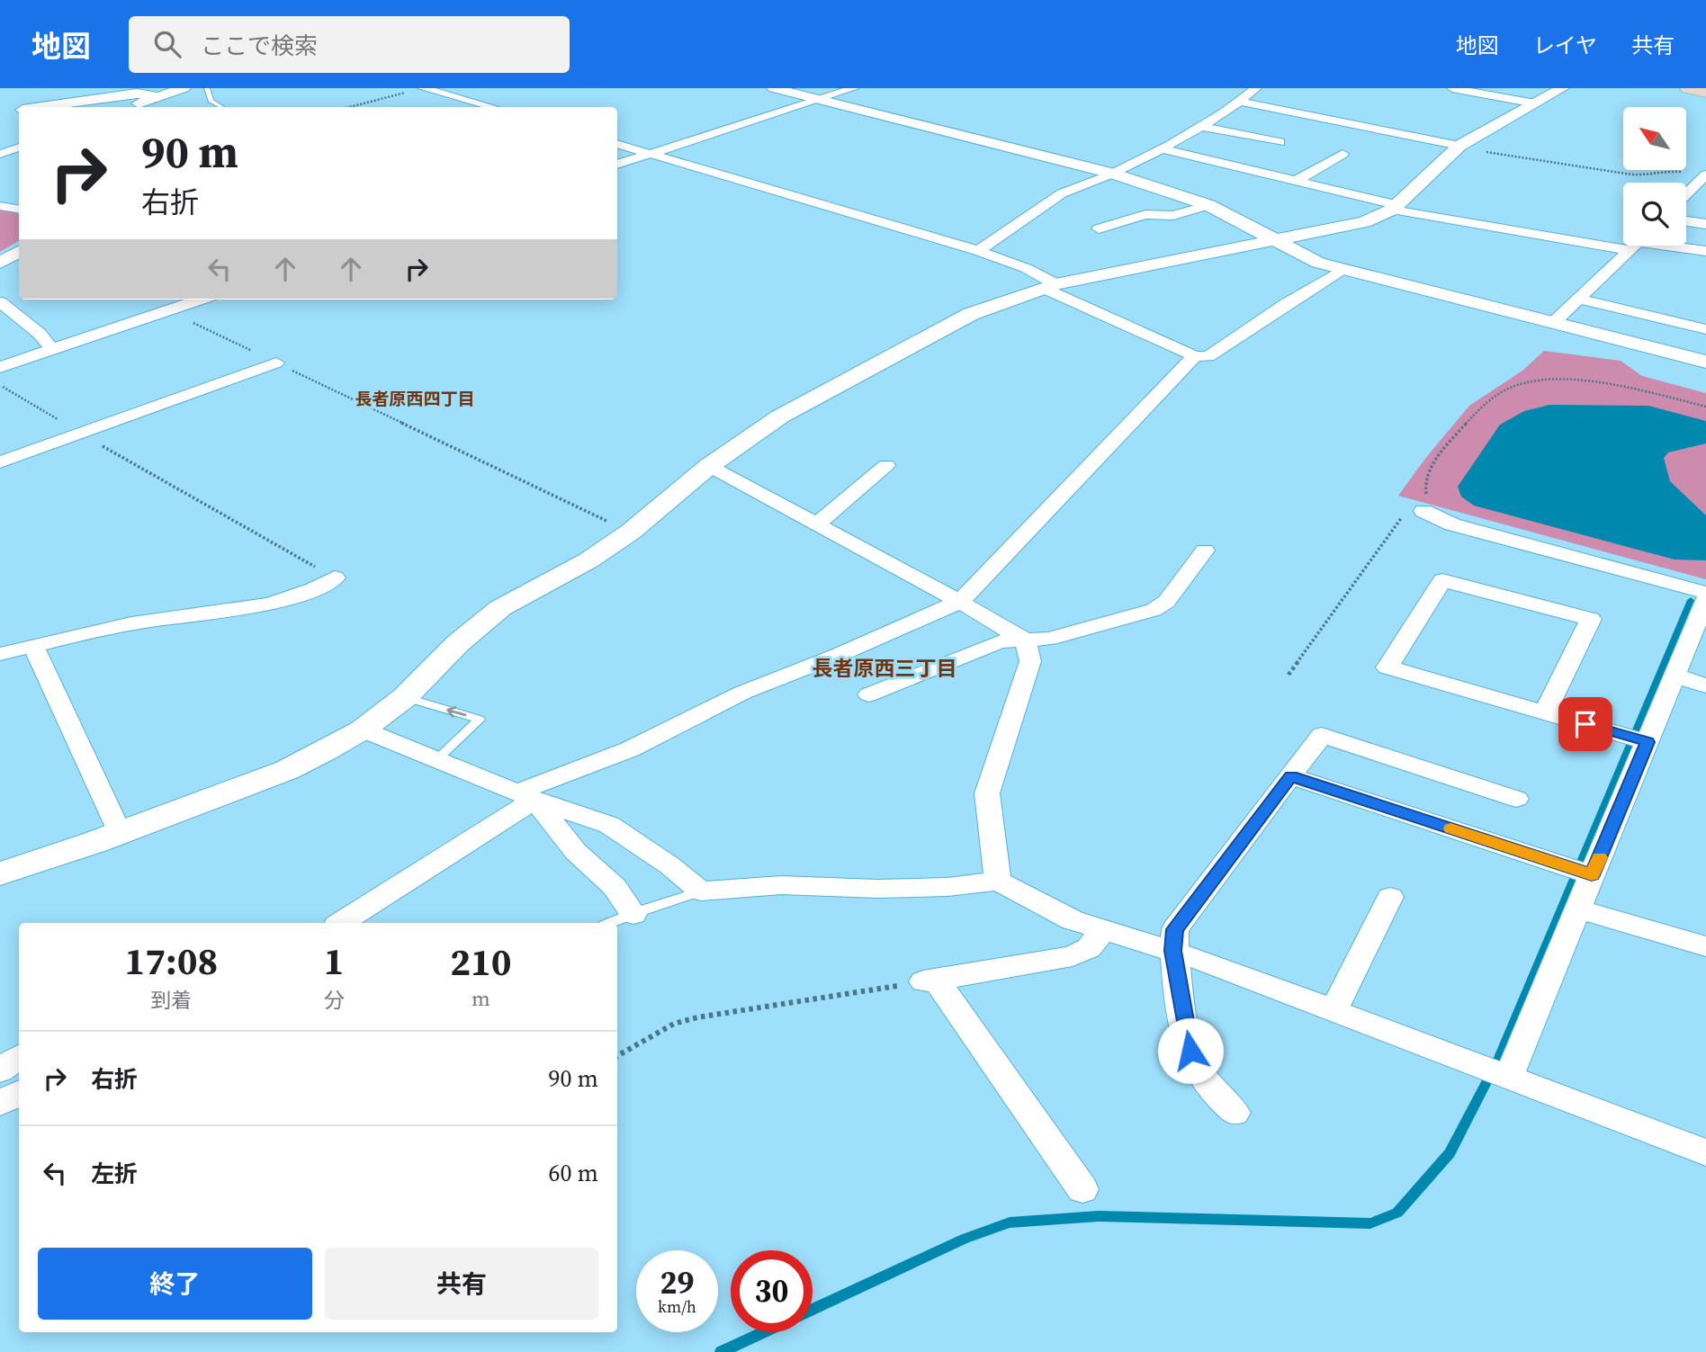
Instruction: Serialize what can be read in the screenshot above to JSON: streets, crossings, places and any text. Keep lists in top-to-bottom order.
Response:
{
  "districts": ["長者原西四丁目", "長者原西三丁目"],
  "north": "top left",
  "page": {
    "header": "地図",
    "search": "ここで検索",
    "nav": ["地図", "レイヤ", "共有"],
    "turn": ["90 m", "右折"],
    "eta": [
      "17:08",
      "到着",
      "1",
      "分",
      "210",
      "m"
    ],
    "list": [
      {
        "name": "右折",
        "value": "90 m"
      },
      {
        "name": "左折",
        "value": "60 m"
      }
    ],
    "buttons": ["終了", "共有"],
    "speed": "29 km/h",
    "limit": "30"
  }
}
